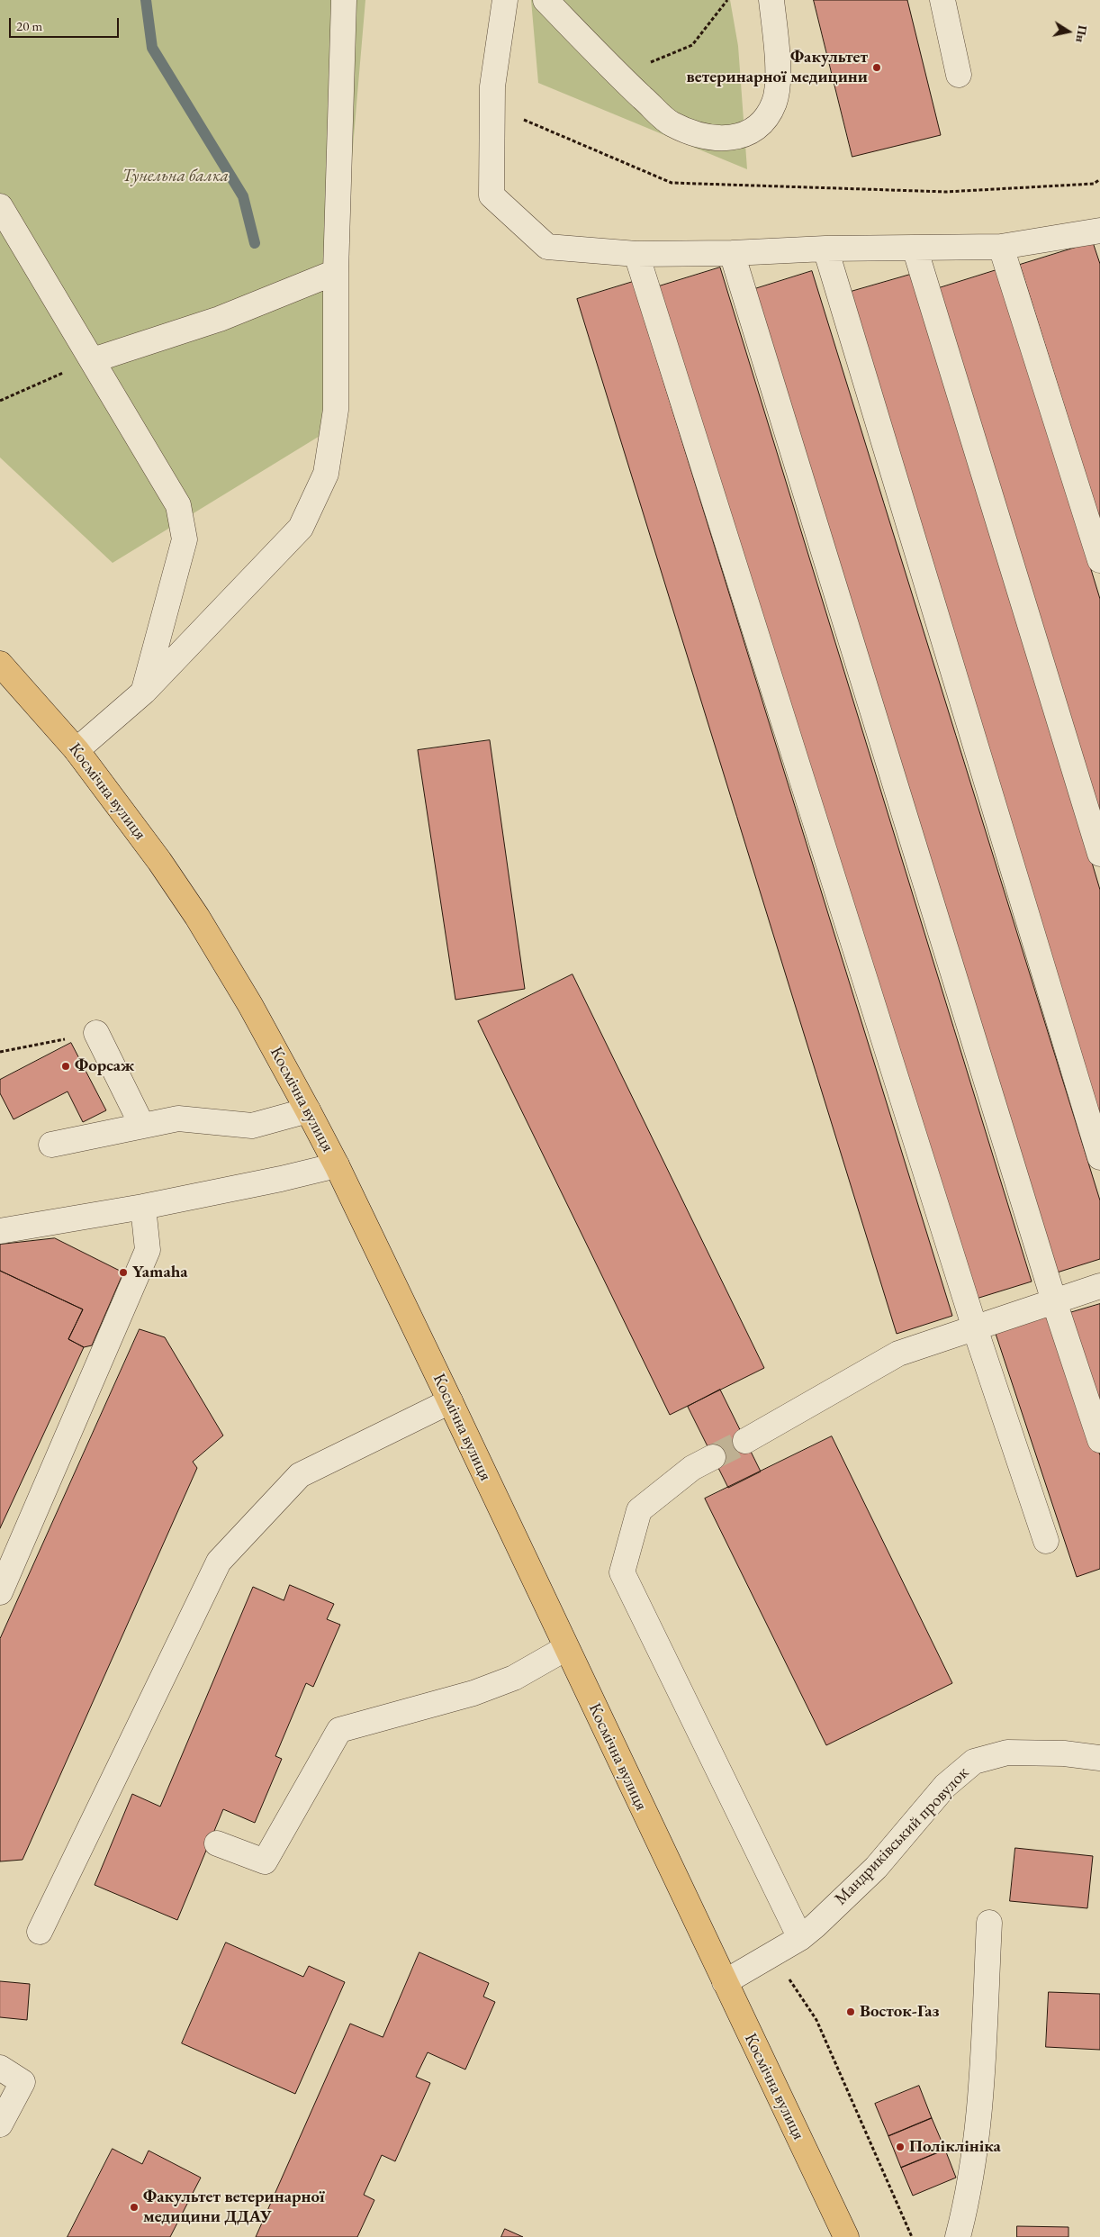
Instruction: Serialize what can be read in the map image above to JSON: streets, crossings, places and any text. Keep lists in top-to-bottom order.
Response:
{
  "streets": {
    "main road": ["Космічна вулиця"],
    "street": ["Мандриківський провулок"]
  },
  "crossings": [
    ["Космічна вулиця", "Мандриківський провулок"]
  ],
  "parks": ["Тунельна балка"],
  "places": [
    "Факультет ветеринарної медицини",
    "Форсаж",
    "Yamaha",
    "Восток-Газ",
    "Поліклініка",
    "Факультет ветеринарної медицини ДДАУ"
  ],
  "scale_bar": "20 m",
  "north": "right"
}
